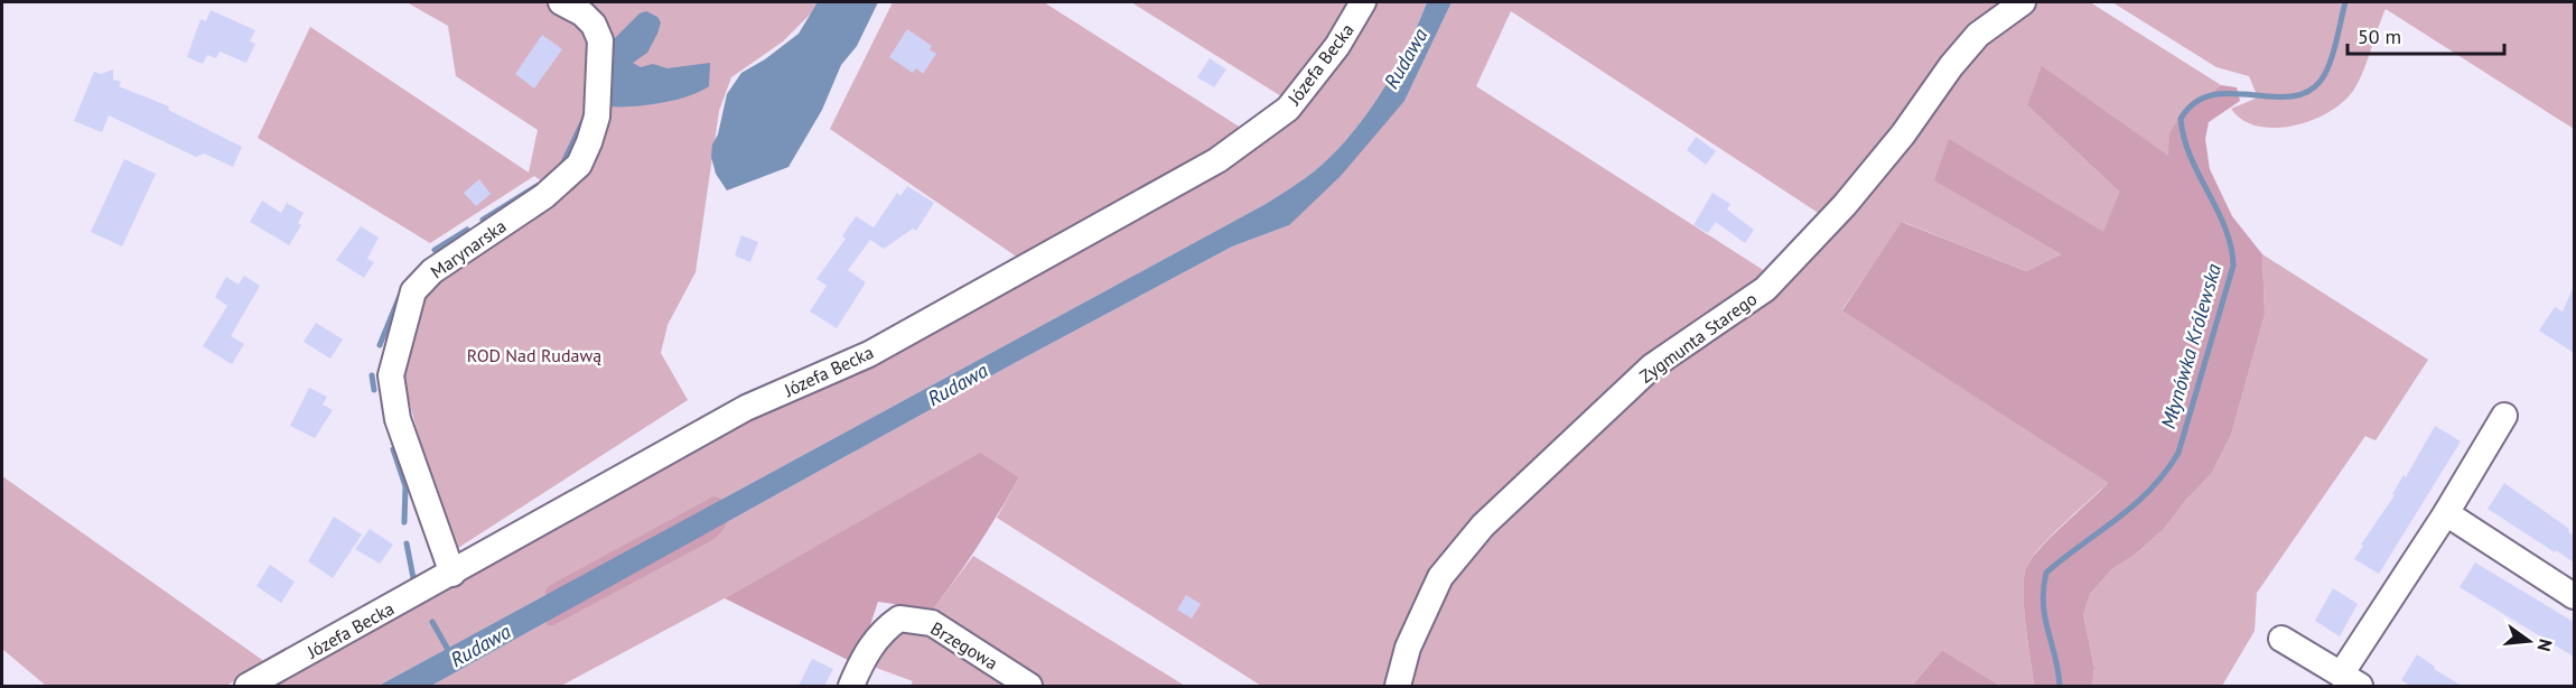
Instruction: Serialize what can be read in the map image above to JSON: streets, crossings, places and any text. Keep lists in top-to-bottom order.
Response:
{
  "streets": {
    "street": [
      "Józefa Becka",
      "Marynarska",
      "Zygmunta Starego",
      "Brzegowa"
    ]
  },
  "crossings": [
    ["Józefa Becka", "Marynarska"]
  ],
  "water": ["Rudawa", "Młynówka Królewska"],
  "parks": ["ROD Nad Rudawą"],
  "scale_bar": "50 m",
  "north": "right"
}
